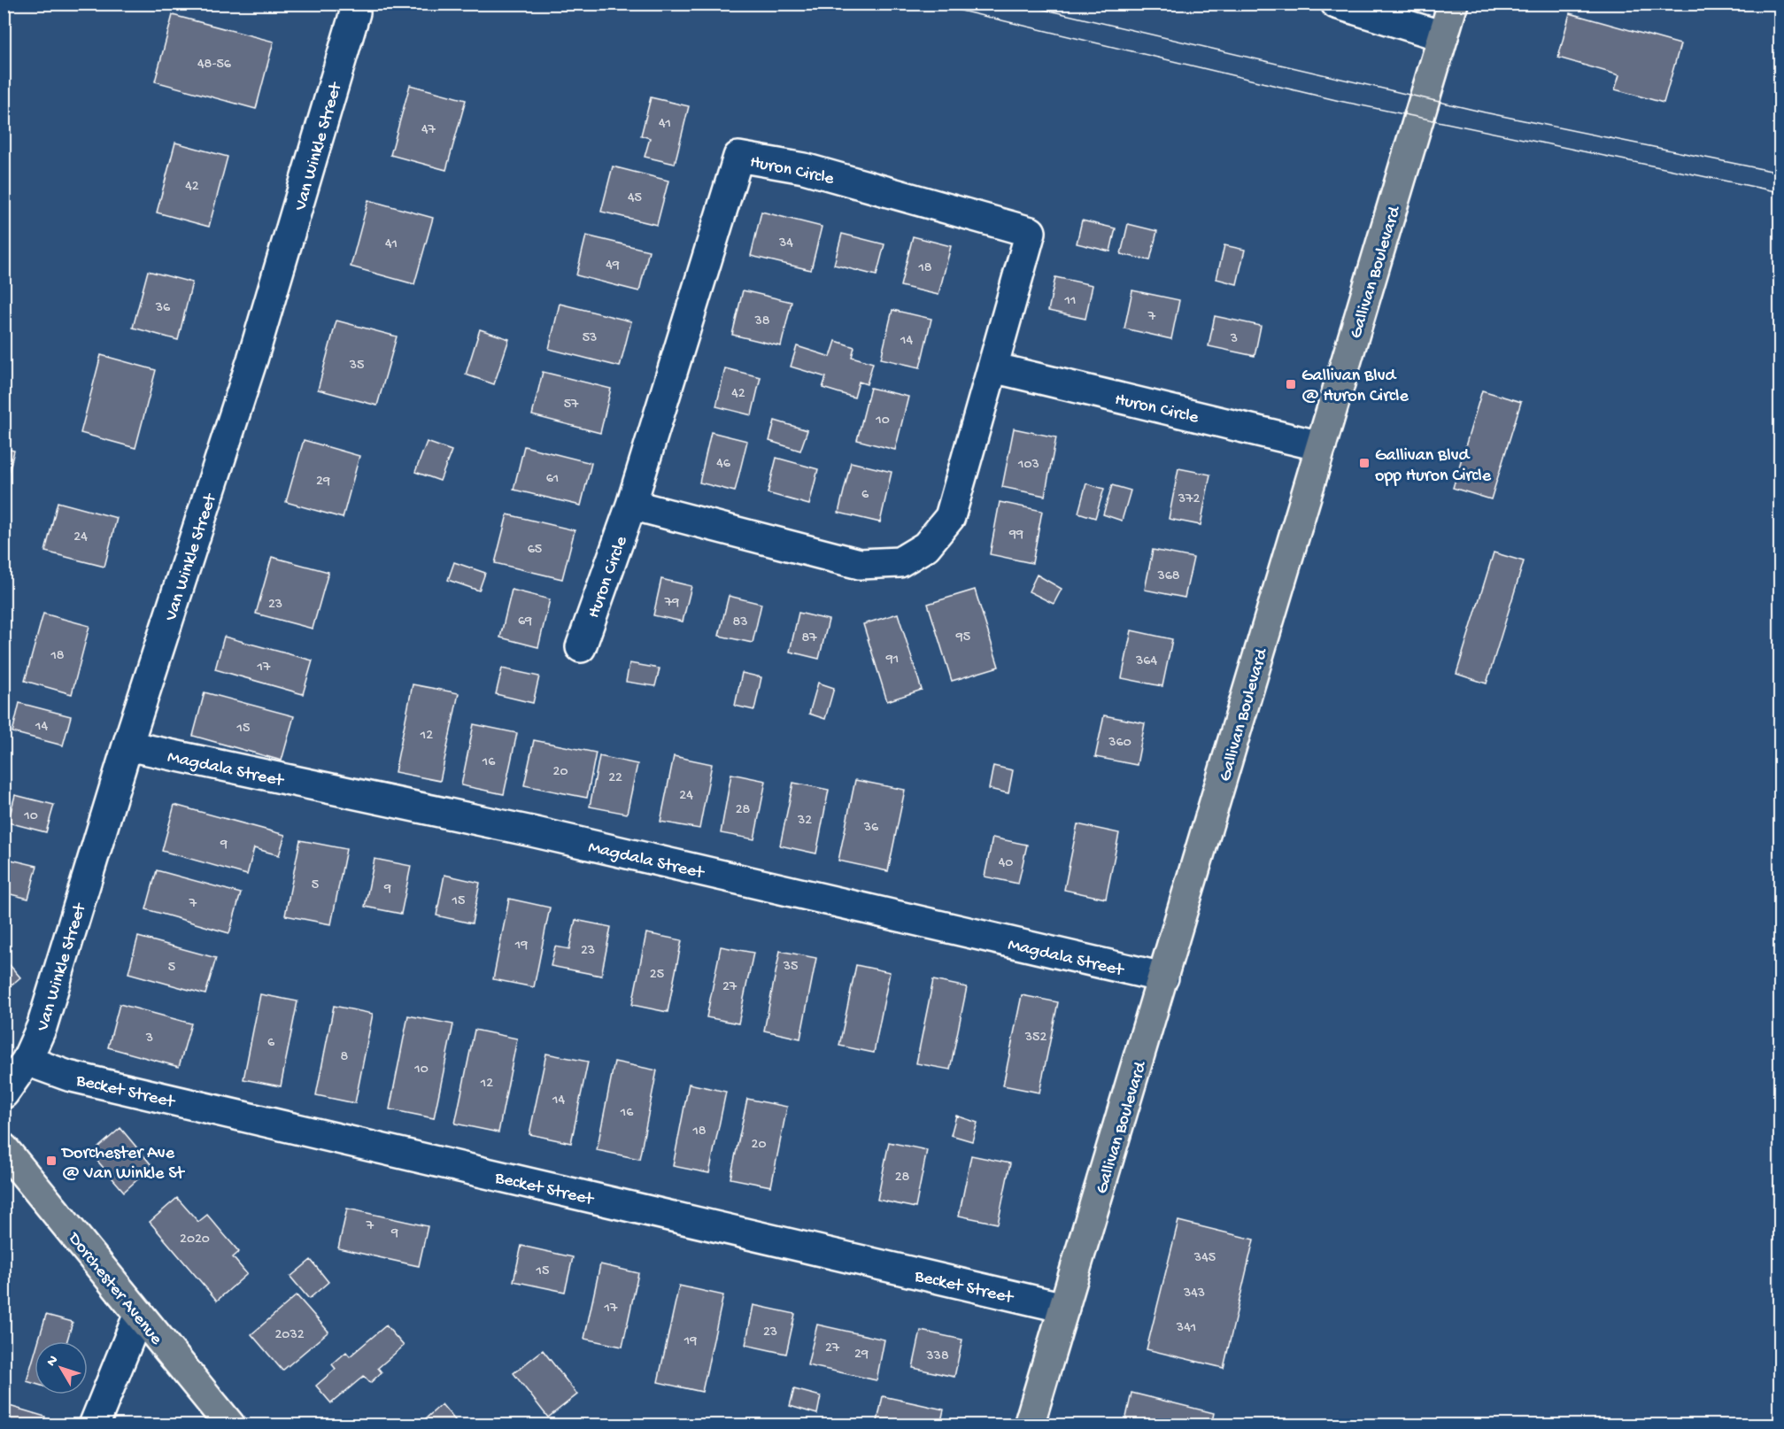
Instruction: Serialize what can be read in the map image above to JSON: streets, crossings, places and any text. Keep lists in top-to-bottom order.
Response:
{
  "streets": {
    "main road": ["Gallivan Boulevard", "Dorchester Avenue"],
    "street": [
      "Van Winkle Street",
      "Huron Circle",
      "Magdala Street",
      "Becket Street"
    ]
  },
  "crossings": [
    ["Van Winkle Street", "Magdala Street"],
    ["Van Winkle Street", "Becket Street"],
    ["Huron Circle", "Gallivan Boulevard"],
    ["Gallivan Boulevard", "Magdala Street"],
    ["Gallivan Boulevard", "Becket Street"]
  ],
  "places": {
    "transit": ["Gallivan Blvd @ Huron Circle", "Gallivan Blvd opp Huron Circle", "Dorchester Ave @ Van Winkle St"]
  },
  "house_numbers": [
    "48-56",
    "41",
    "47",
    "42",
    "45",
    "34",
    "41",
    "49",
    "18",
    "11",
    "36",
    "7",
    "38",
    "53",
    "3",
    "14",
    "35",
    "42",
    "57",
    "10",
    "46",
    "103",
    "61",
    "29",
    "6",
    "372",
    "99",
    "24",
    "65",
    "368",
    "79",
    "23",
    "69",
    "83",
    "95",
    "87",
    "18",
    "91",
    "364",
    "17",
    "14",
    "15",
    "12",
    "360",
    "16",
    "20",
    "22",
    "24",
    "28",
    "10",
    "32",
    "36",
    "9",
    "40",
    "5",
    "9",
    "15",
    "7",
    "19",
    "23",
    "35",
    "5",
    "25",
    "27",
    "352",
    "3",
    "6",
    "8",
    "10",
    "12",
    "14",
    "16",
    "18",
    "20",
    "28",
    "7",
    "9",
    "2020",
    "345",
    "15",
    "343",
    "17",
    "341",
    "23",
    "2032",
    "19",
    "27",
    "29",
    "338"
  ],
  "north": "top left"
}
